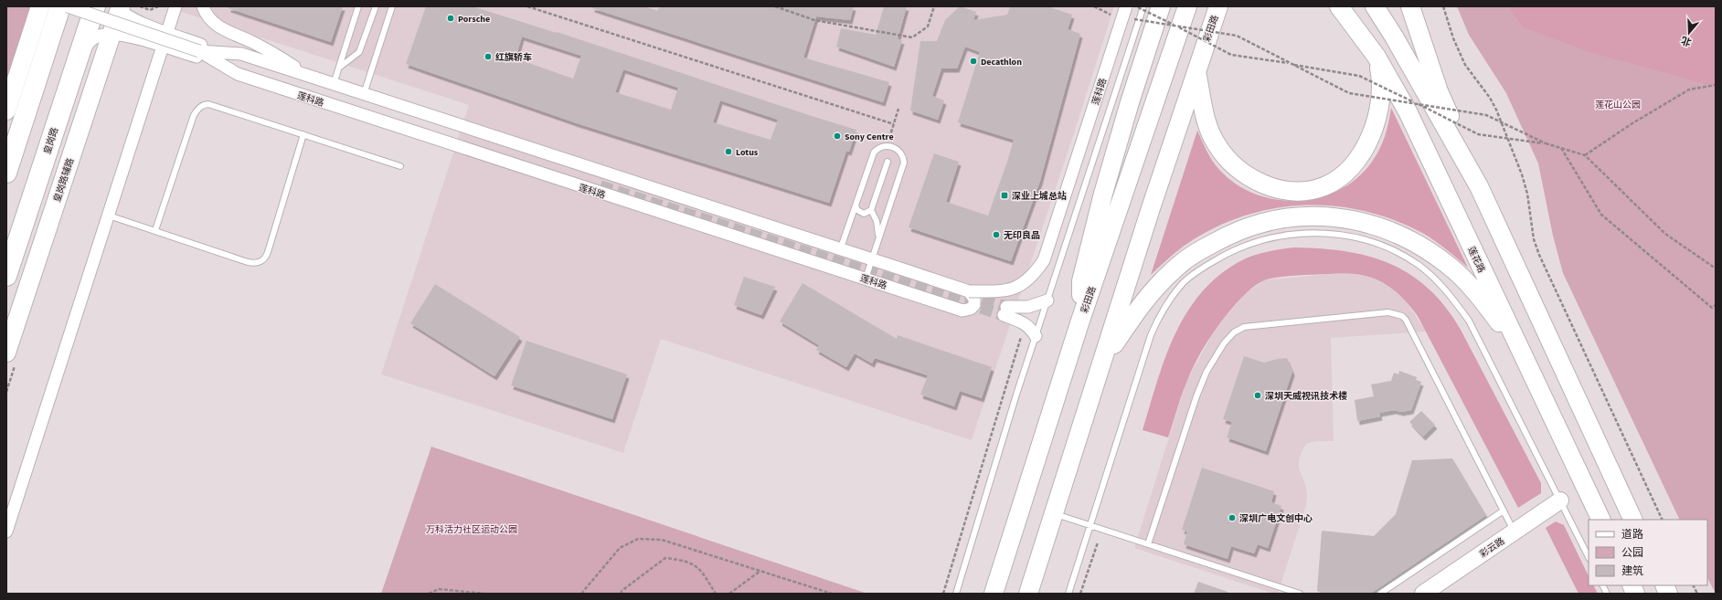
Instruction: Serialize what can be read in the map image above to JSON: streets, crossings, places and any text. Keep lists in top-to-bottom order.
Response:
{
  "streets": {
    "highway": ["皇岗路"],
    "main road": ["彩田路", "皇岗路辅路", "莲花路"],
    "street": ["莲科路", "彩云路"]
  },
  "crossings": [
    ["莲科路", "皇岗路"],
    ["莲科路", "皇岗路辅路"]
  ],
  "parks": ["莲花山公园", "万科活力社区运动公园"],
  "places": {
    "other": [
      "Porsche",
      "红旗轿车",
      "Decathlon",
      "Sony Centre",
      "Lotus",
      "无印良品",
      "深圳天威视讯技术楼",
      "深圳广电文创中心"
    ],
    "transit": ["深业上城总站"]
  },
  "legend": ["道路", "公园", "建筑"],
  "north": "bottom"
}
